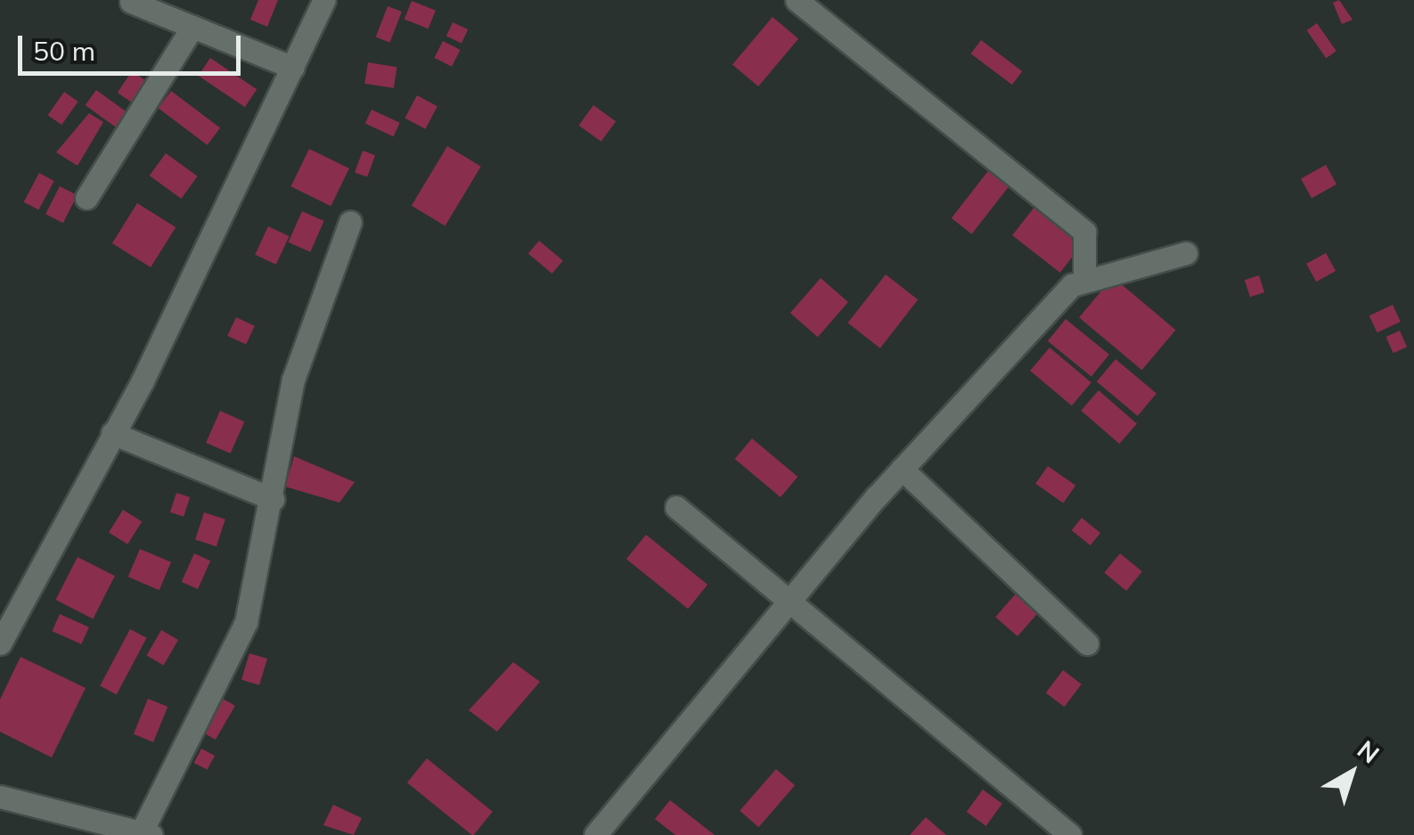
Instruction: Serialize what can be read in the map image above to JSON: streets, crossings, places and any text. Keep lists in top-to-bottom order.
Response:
{
  "scale_bar": "50 m",
  "north": "top right"
}
